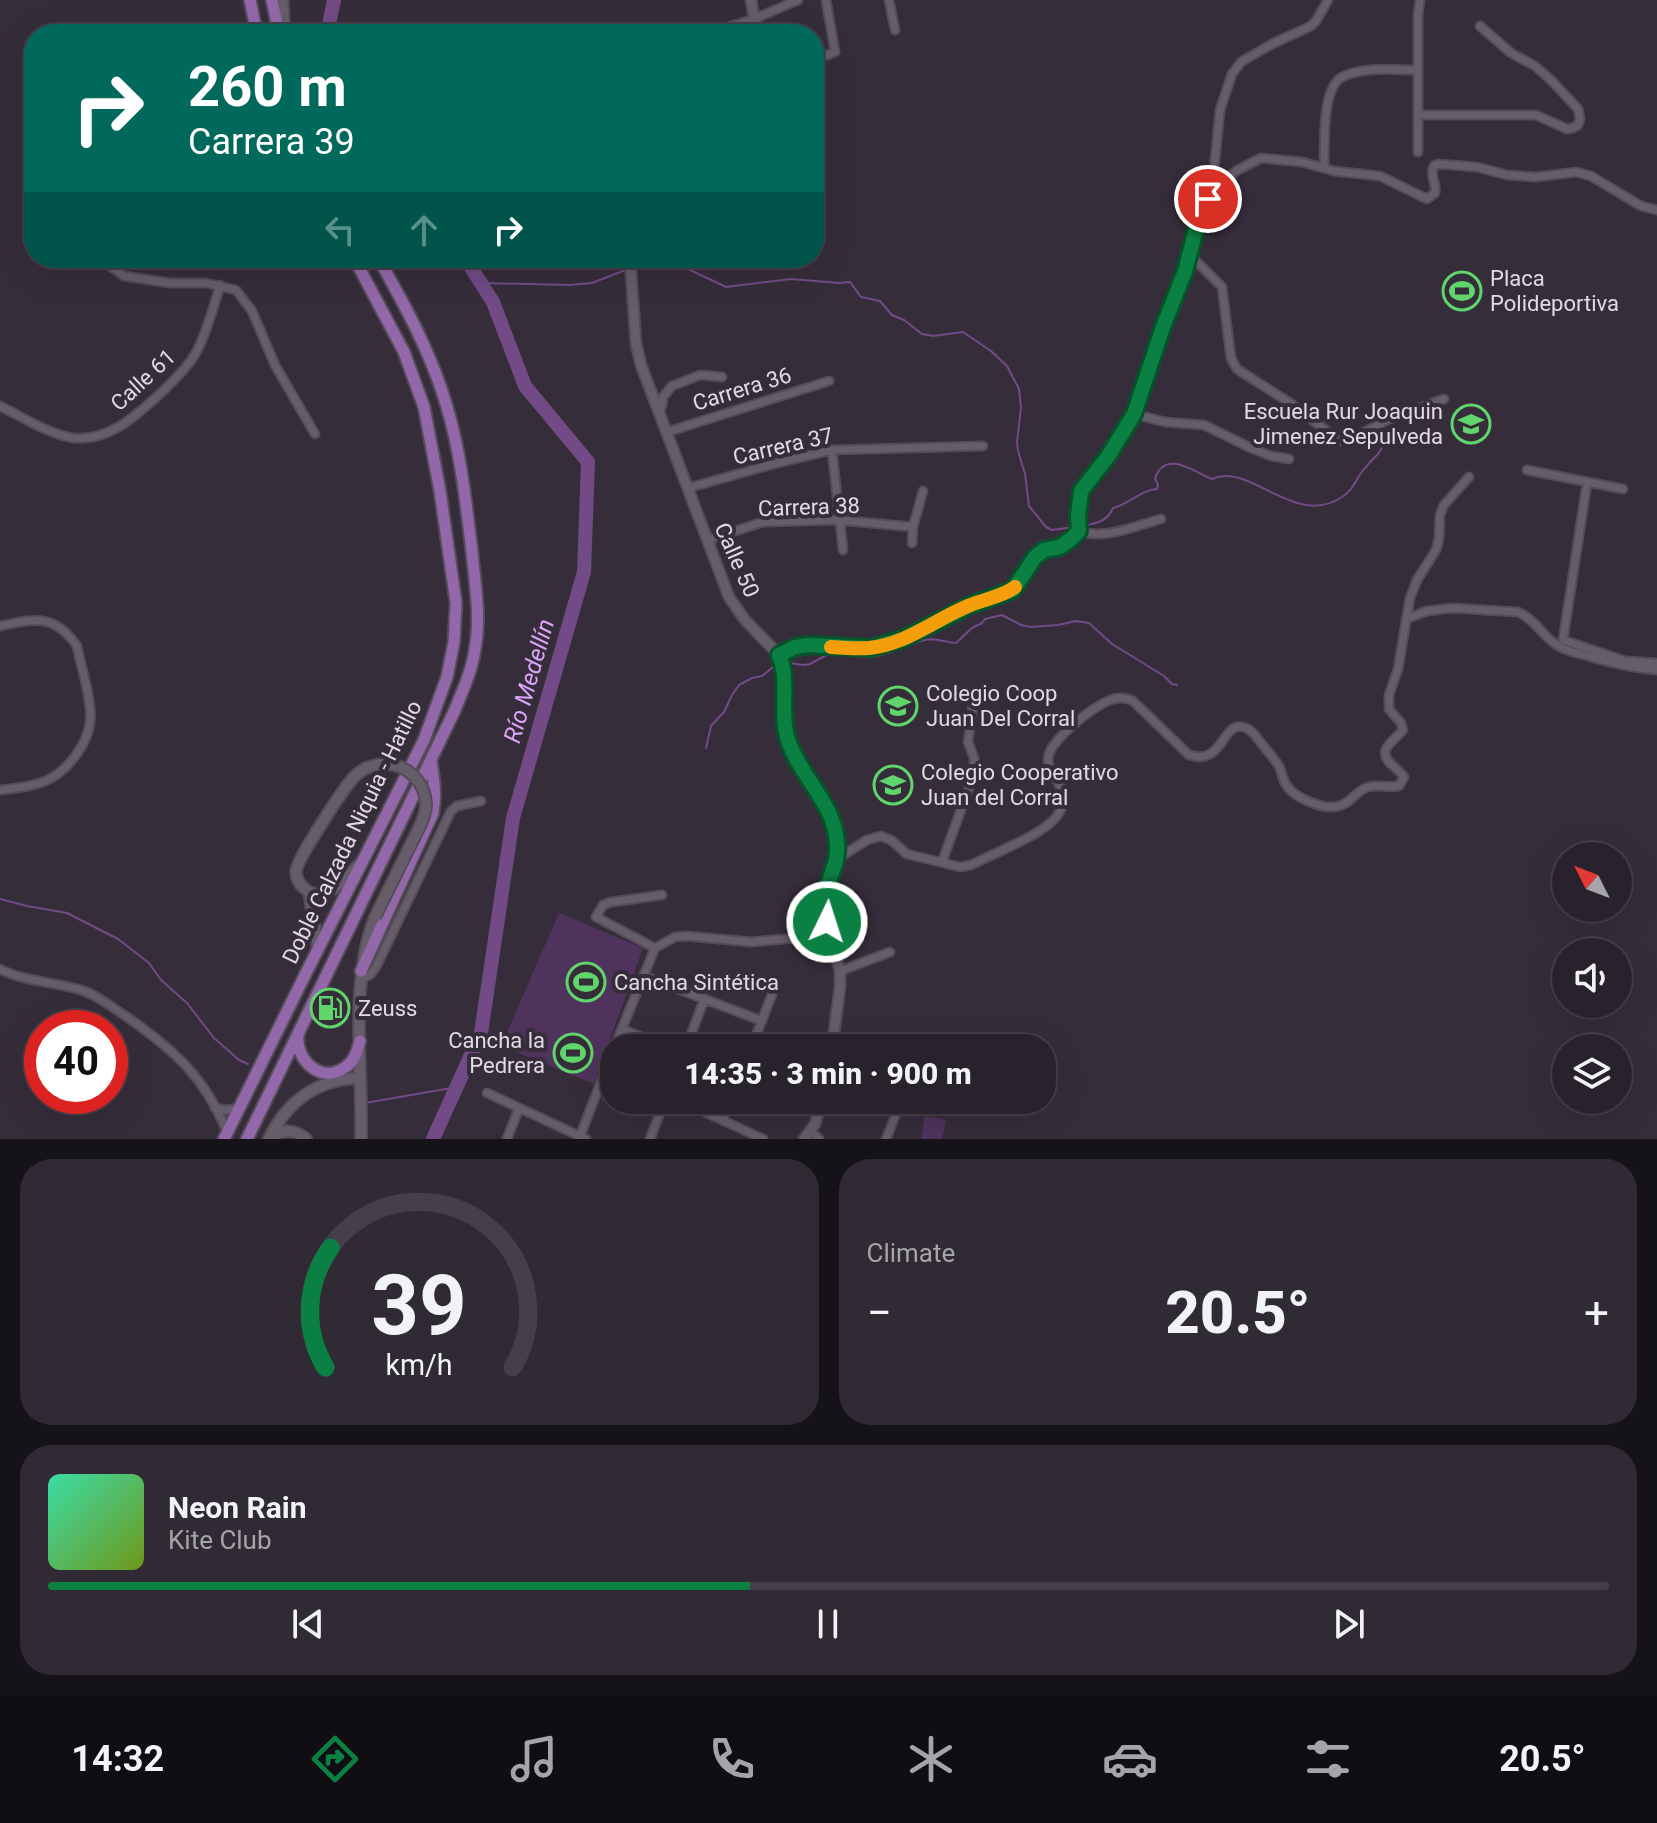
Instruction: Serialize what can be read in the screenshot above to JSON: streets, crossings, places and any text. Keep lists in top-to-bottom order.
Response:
{
  "streets": {
    "highway": ["Doble Calzada Niquia - Hatillo"],
    "street": [
      "Calle 61",
      "Carrera 36",
      "Carrera 37",
      "Carrera 38",
      "Calle 50"
    ]
  },
  "crossings": [
    ["Carrera 36", "Calle 50"],
    ["Carrera 37", "Calle 50"],
    ["Carrera 38", "Calle 50"]
  ],
  "water": ["Río Medellín"],
  "places": {
    "sports": ["Placa Polideportiva", "Cancha Sintética", "Cancha la Pedrera"],
    "school or university": ["Escuela Rur Joaquin Jimenez Sepulveda", "Colegio Coop Juan Del Corral", "Colegio Cooperativo Juan del Corral"],
    "fuel station": ["Zeuss"]
  },
  "north": "top left",
  "page": {
    "turn": ["260 m", "Carrera 39"],
    "limit": "40",
    "trip": "14:35 · 3 min · 900 m",
    "tile": "Climate",
    "heat": ["−", "20.5°", "+"],
    "song": ["Neon Rain", "Kite Club"],
    "tabs": ["14:32", "20.5°"],
    "gauge": ["39", "km/h"]
  }
}
